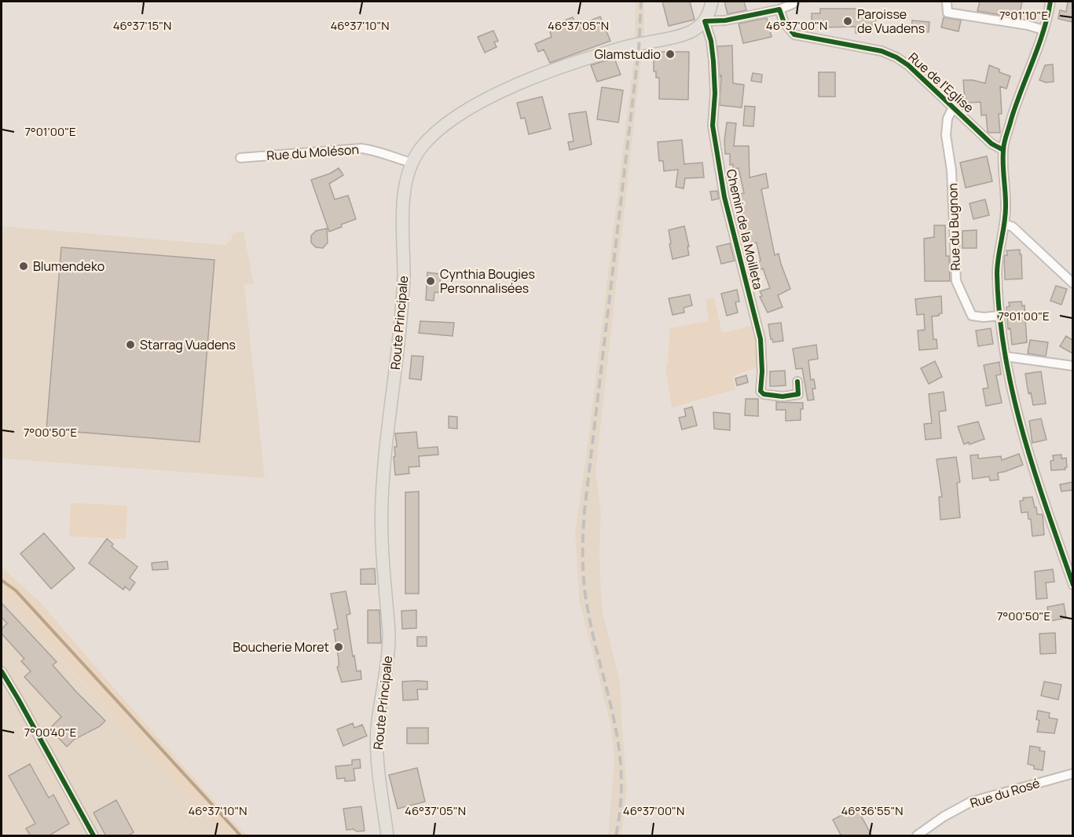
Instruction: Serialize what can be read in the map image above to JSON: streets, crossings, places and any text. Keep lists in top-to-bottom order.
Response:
{
  "streets": {
    "main road": ["Route Principale"],
    "street": [
      "Rue de l'Eglise",
      "Rue du Moléson",
      "Rue du Bugnon",
      "Chemin de la Moilleta",
      "Rue du Rosé"
    ]
  },
  "crossings": [
    ["Rue de l'Eglise", "Rue du Bugnon"],
    ["Rue du Moléson", "Route Principale"],
    ["Chemin de la Moilleta", "Route Principale"]
  ],
  "places": [
    "Paroisse de Vuadens",
    "Glamstudio",
    "Blumendeko",
    "Cynthia Bougies Personnalisées",
    "Starrag Vuadens",
    "Boucherie Moret"
  ],
  "coordinates": [
    "7°01'10\"E",
    "46°37'15\"N",
    "46°37'10\"N",
    "46°37'05\"N",
    "46°37'00\"N",
    "7°01'00\"E",
    "7°00'50\"E",
    "7°00'40\"E",
    "46°36'55\"N"
  ]
}
